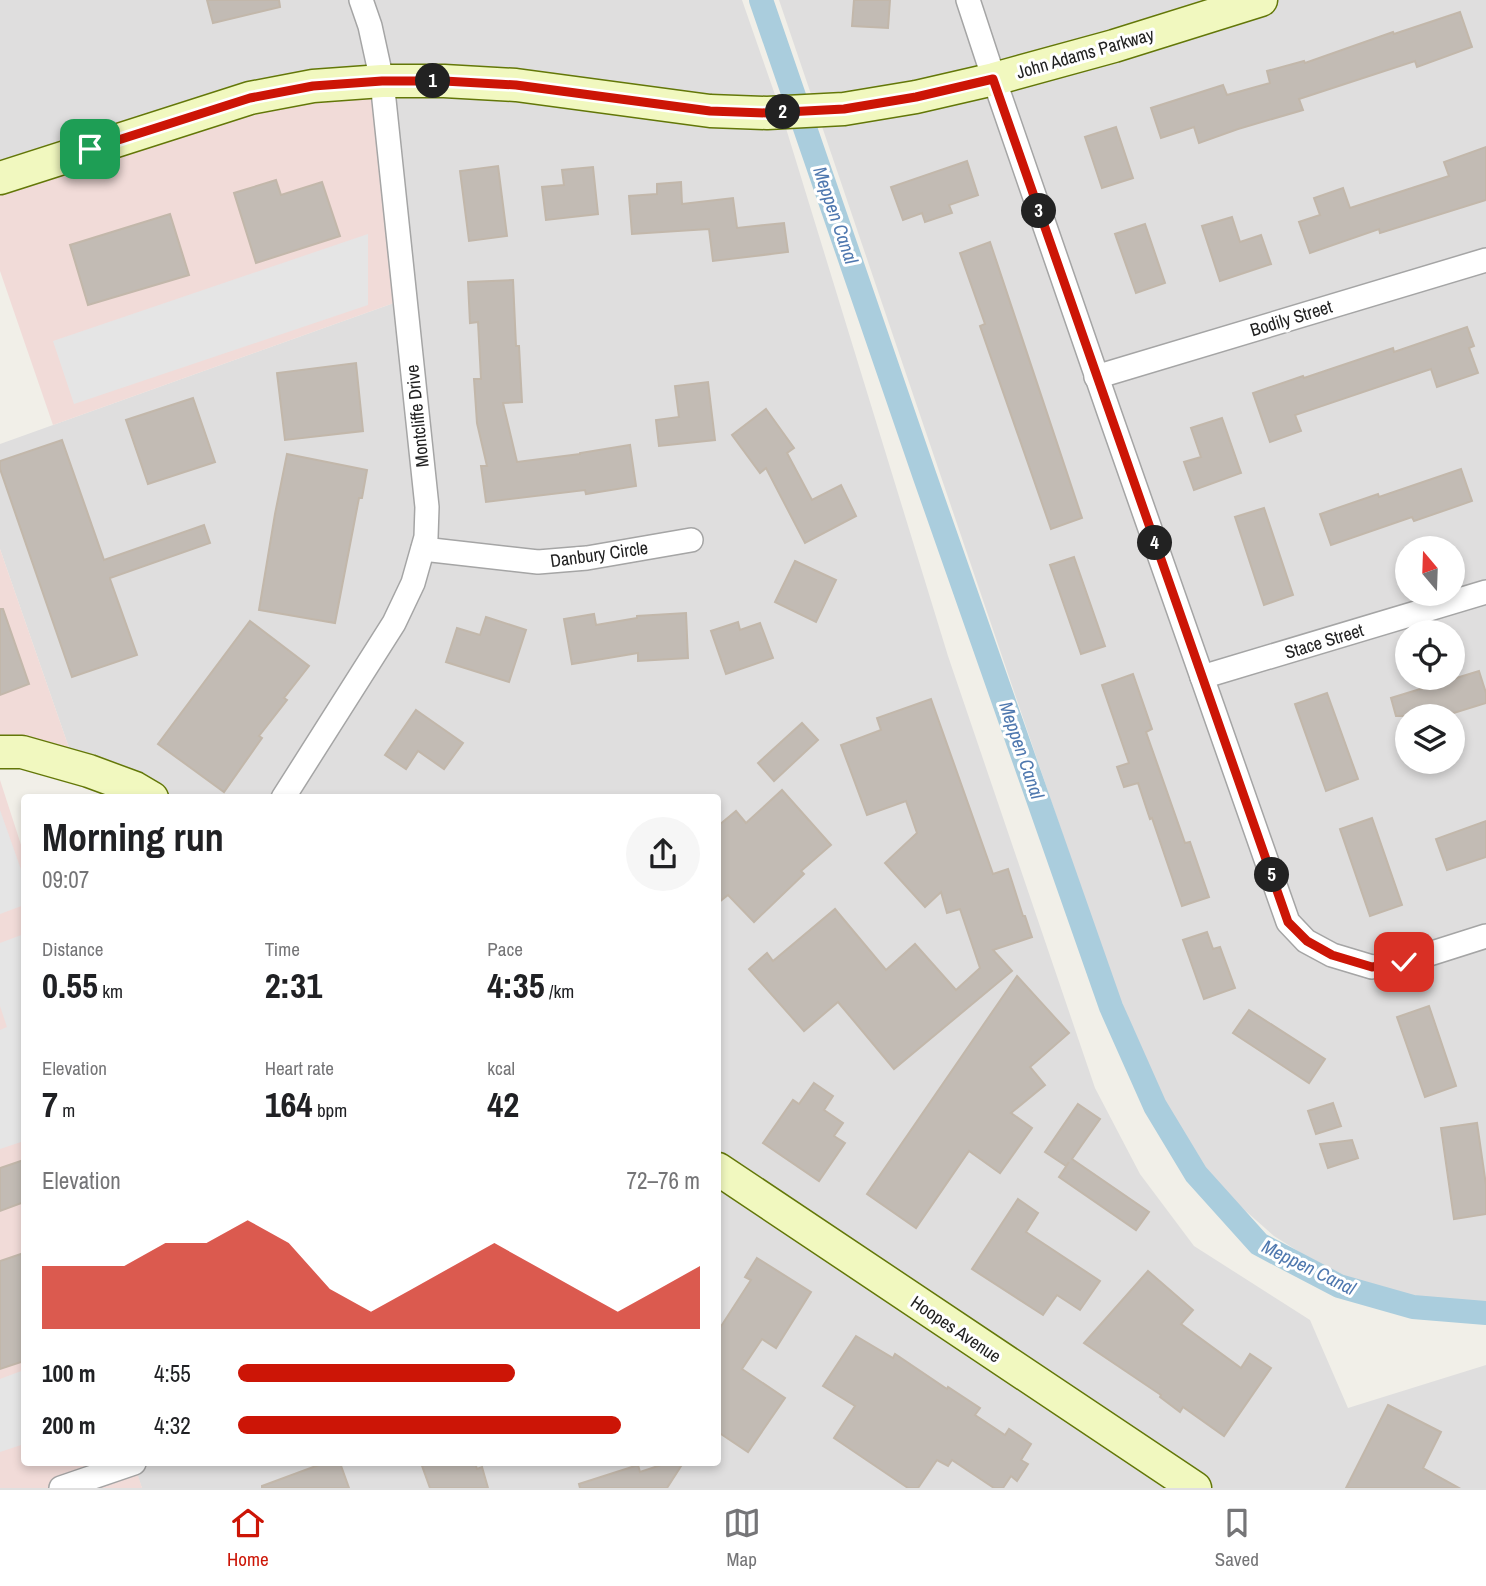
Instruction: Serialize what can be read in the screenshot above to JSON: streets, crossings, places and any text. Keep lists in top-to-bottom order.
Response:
{
  "streets": {
    "street": [
      "John Adams Parkway",
      "Bodily Street",
      "Montcliffe Drive",
      "Danbury Circle",
      "Stace Street",
      "Hoopes Avenue"
    ]
  },
  "crossings": [
    ["John Adams Parkway", "Montcliffe Drive"],
    ["Montcliffe Drive", "Danbury Circle"]
  ],
  "water": ["Meppen Canal"],
  "north": "top",
  "page": {
    "pins": [
      "1",
      "2",
      "3",
      "4",
      "5"
    ],
    "heading": ["Morning run", "09:07"],
    "stats": [
      ["Distance", "0.55 km"],
      ["Time", "2:31"],
      ["Pace", "4:35 /km"],
      ["Elevation", "7 m"],
      ["Heart rate", "164 bpm"],
      ["kcal", "42"]
    ],
    "chart": ["Elevation", "72–76 m"],
    "list": [
      {
        "name": "100 m",
        "note": "4:55"
      },
      {
        "name": "200 m",
        "note": "4:32"
      }
    ],
    "tabs": ["Home", "Map", "Saved"]
  }
}
